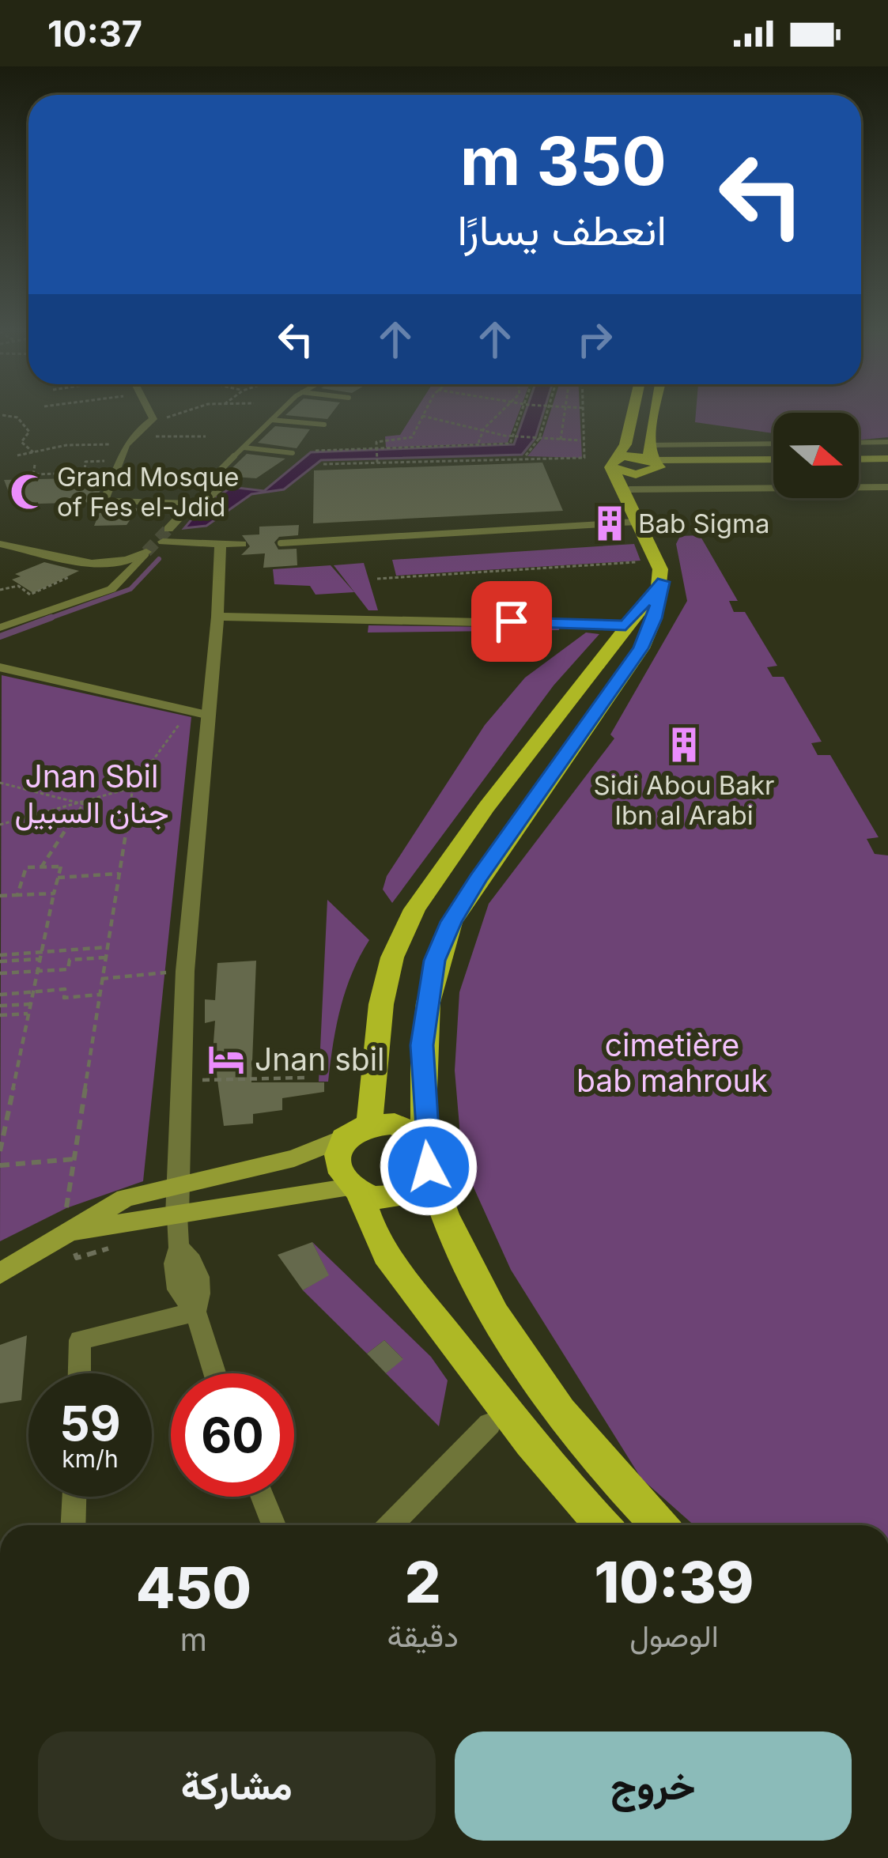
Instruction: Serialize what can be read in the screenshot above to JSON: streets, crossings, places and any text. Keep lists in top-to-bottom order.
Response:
{
  "parks": ["Jnan Sbil جنان السبيل", "cimetière bab mahrouk"],
  "places": {
    "mosque": ["Grand Mosque of Fes el-Jdid"],
    "building": ["Bab Sigma", "Sidi Abou Bakr Ibn al Arabi"],
    "hotel": ["Jnan sbil"]
  },
  "north": "right",
  "page": {
    "status": "10:37",
    "turn": ["350 m", "انعطف يسارًا"],
    "speed": "59 km/h",
    "limit": "60",
    "eta": [
      "10:39",
      "الوصول",
      "2",
      "دقيقة",
      "450",
      "m"
    ],
    "buttons": ["خروج", "مشاركة"]
  }
}
